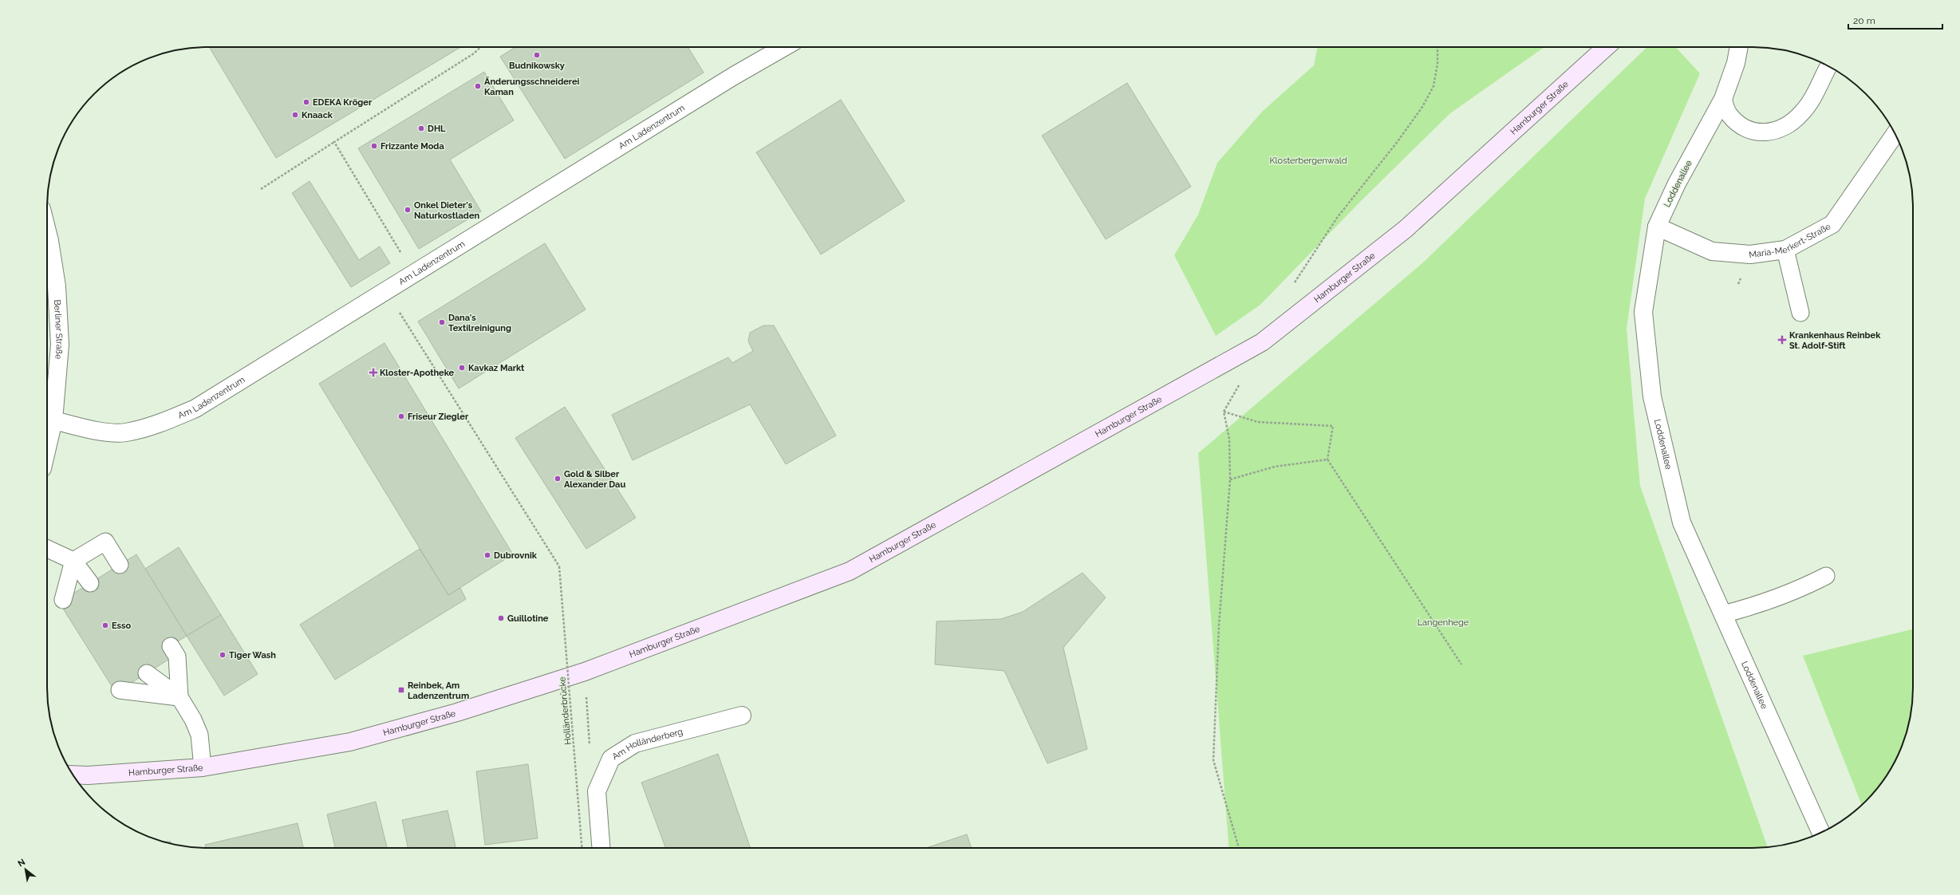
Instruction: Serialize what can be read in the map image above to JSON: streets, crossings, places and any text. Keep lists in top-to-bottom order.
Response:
{
  "streets": {
    "main road": ["Hamburger Straße"],
    "street": [
      "Am Ladenzentrum",
      "Loddenallee",
      "Maria-Merkert-Straße",
      "Berliner Straße",
      "Am Holländerberg"
    ],
    "path": ["Holländerbrücke"]
  },
  "crossings": [
    ["Am Ladenzentrum", "Berliner Straße"],
    ["Am Ladenzentrum", "Holländerbrücke"],
    ["Loddenallee", "Maria-Merkert-Straße"]
  ],
  "parks": ["Klosterbergenwald", "Langenhege"],
  "places": {
    "other": [
      "Budnikowsky",
      "Änderungsschneiderei Kaman",
      "EDEKA Kröger",
      "Knaack",
      "DHL",
      "Frizzante Moda",
      "Onkel Dieter's Naturkostladen",
      "Dana's Textilreinigung",
      "Kavkaz Markt",
      "Friseur Ziegler",
      "Gold & Silber Alexander Dau",
      "Dubrovnik",
      "Guillotine",
      "Esso",
      "Tiger Wash"
    ],
    "health": ["Krankenhaus Reinbek St. Adolf-Stift", "Kloster-Apotheke"],
    "transit": ["Reinbek, Am Ladenzentrum"]
  },
  "scale_bar": "20 m",
  "north": "top left"
}
